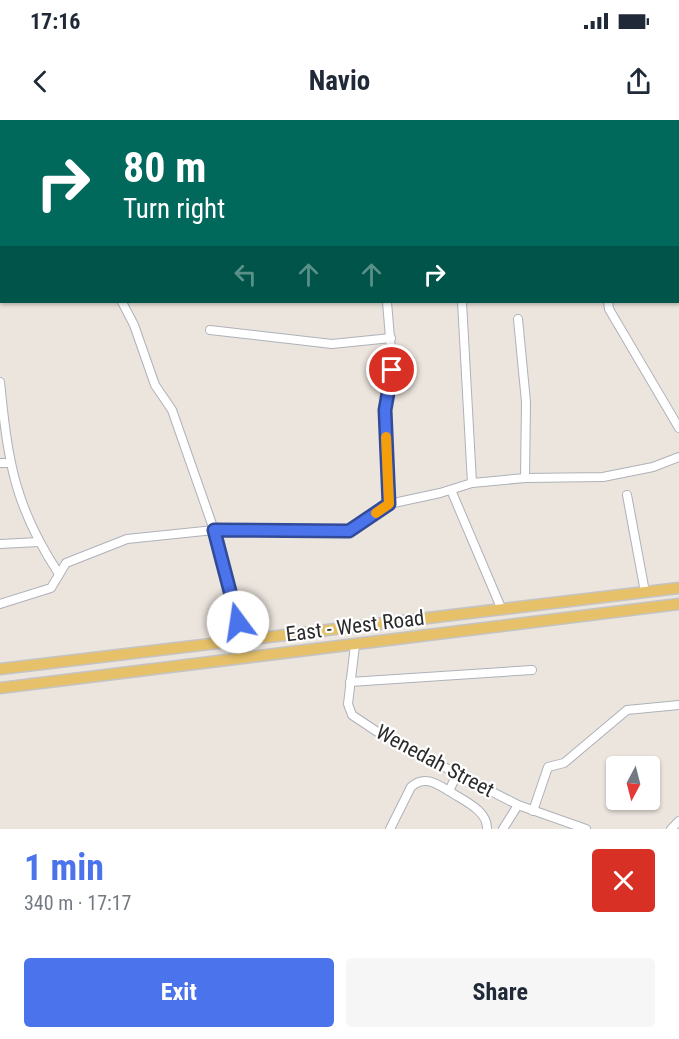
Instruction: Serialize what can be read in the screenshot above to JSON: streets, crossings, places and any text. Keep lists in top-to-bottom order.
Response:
{
  "streets": {
    "main road": ["East - West Road"],
    "street": ["Wenedah Street"]
  },
  "crossings": [
    ["East - West Road", "Wenedah Street"]
  ],
  "north": "bottom",
  "page": {
    "status": "17:16",
    "header": "Navio",
    "turn": ["80 m", "Turn right"],
    "heading": ["1 min", "340 m · 17:17"],
    "buttons": ["Exit", "Share"]
  }
}
